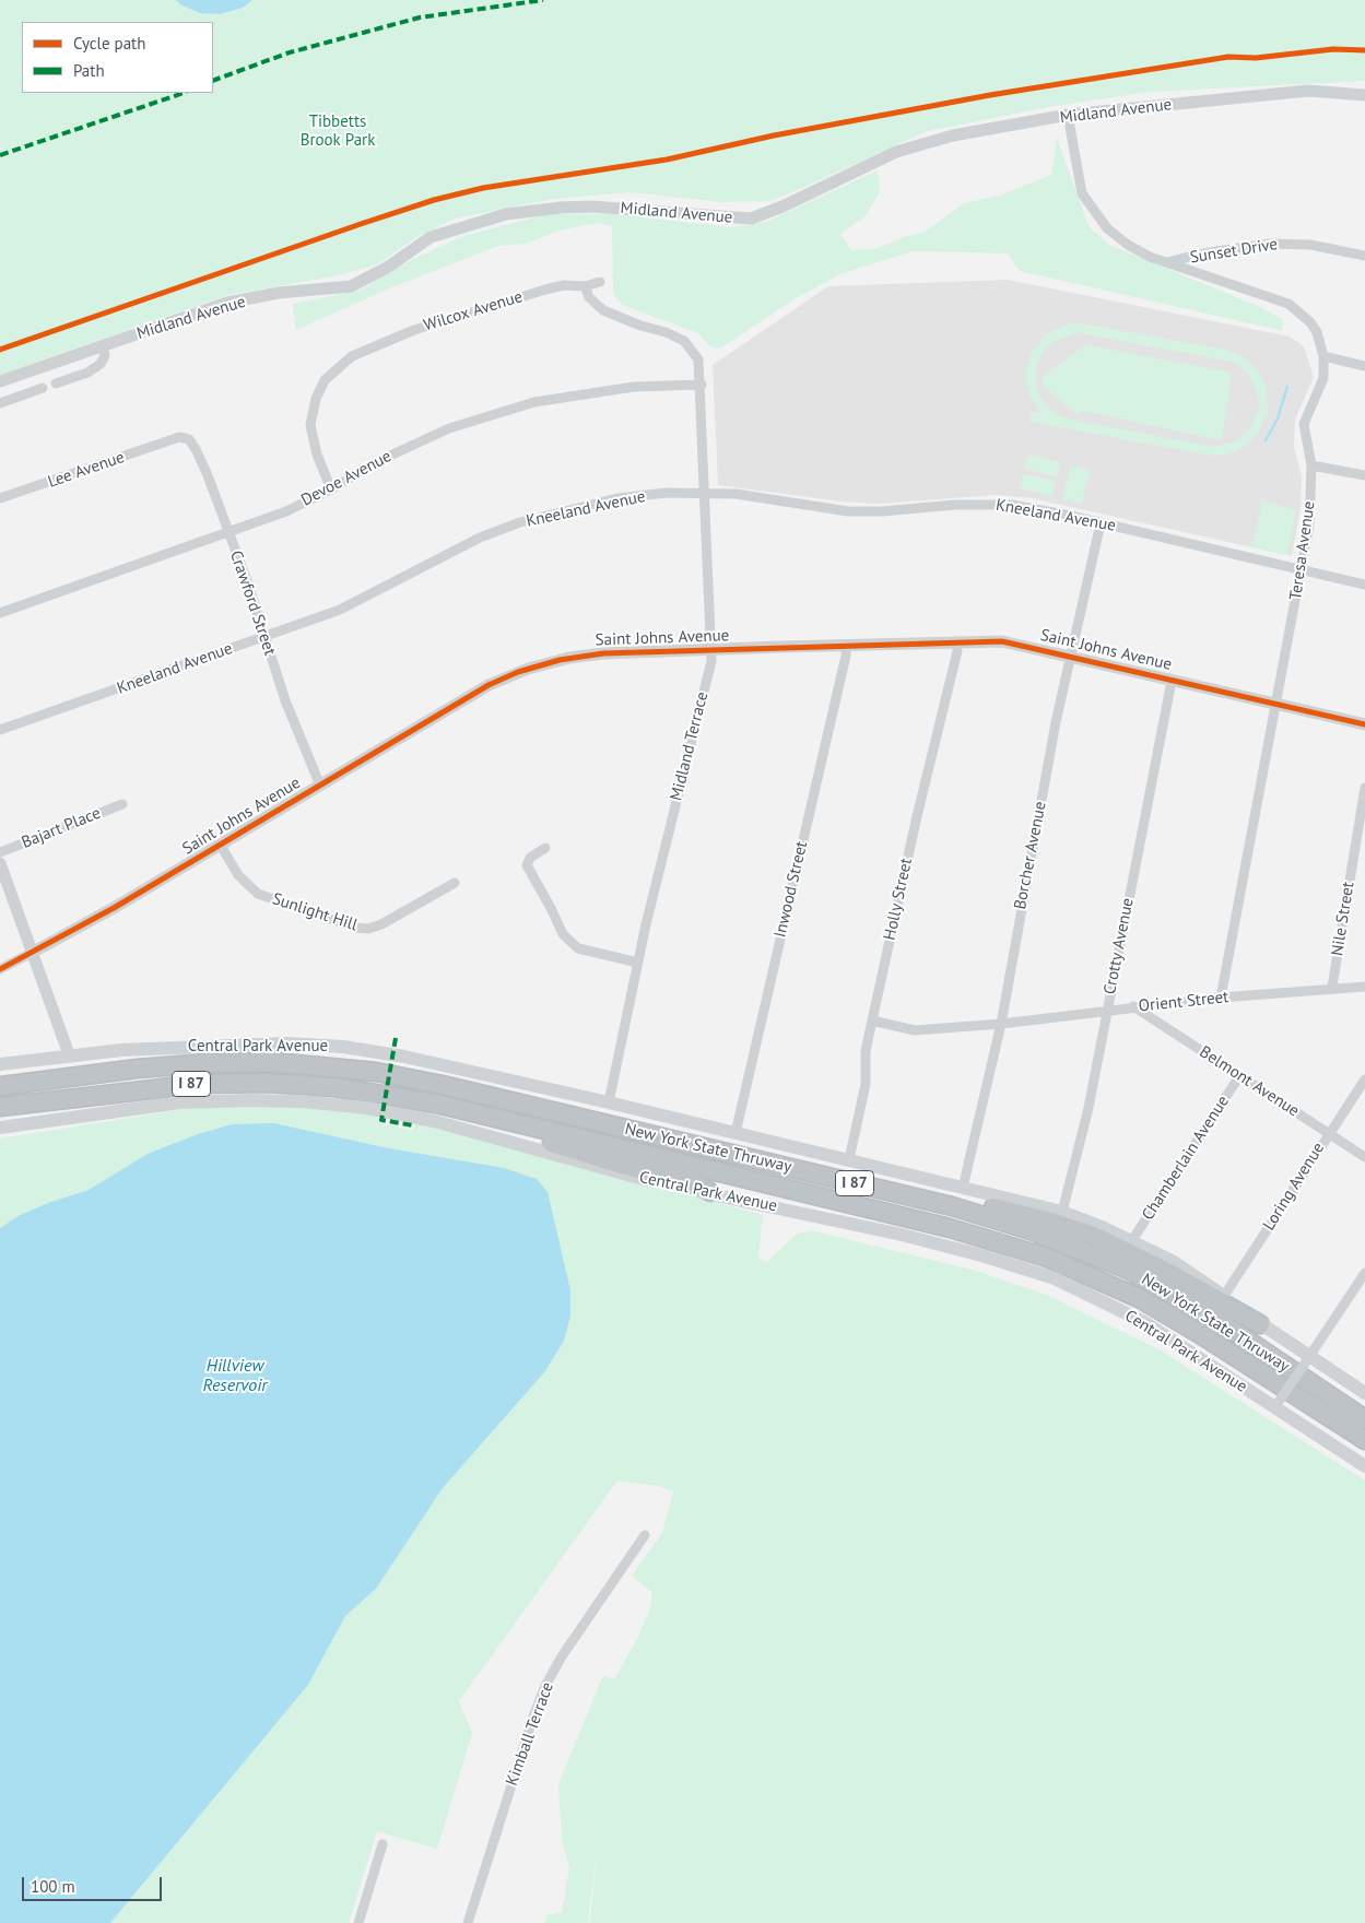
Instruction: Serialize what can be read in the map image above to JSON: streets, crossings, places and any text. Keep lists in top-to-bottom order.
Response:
{
  "streets": {
    "highway": ["I 87", "New York State Thruway"],
    "main road": ["Central Park Avenue"],
    "street": [
      "Midland Avenue",
      "Sunset Drive",
      "Wilcox Avenue",
      "Lee Avenue",
      "Devoe Avenue",
      "Kneeland Avenue",
      "Teresa Avenue",
      "Crawford Street",
      "Saint Johns Avenue",
      "Midland Terrace",
      "Bajart Place",
      "Borcher Avenue",
      "Inwood Street",
      "Holly Street",
      "Sunlight Hill",
      "Nile Street",
      "Crotty Avenue",
      "Orient Street",
      "Belmont Avenue",
      "Chamberlain Avenue",
      "Loring Avenue",
      "Kimball Terrace"
    ]
  },
  "crossings": [
    ["Midland Avenue", "Teresa Avenue"],
    ["Sunset Drive", "Teresa Avenue"],
    ["Wilcox Avenue", "Devoe Avenue"],
    ["Lee Avenue", "Crawford Street"],
    ["Devoe Avenue", "Crawford Street"],
    ["Devoe Avenue", "Midland Terrace"],
    ["Kneeland Avenue", "Teresa Avenue"],
    ["Kneeland Avenue", "Crawford Street"],
    ["Kneeland Avenue", "Midland Terrace"],
    ["Kneeland Avenue", "Borcher Avenue"],
    ["Teresa Avenue", "Saint Johns Avenue"],
    ["Teresa Avenue", "Orient Street"],
    ["Crawford Street", "Saint Johns Avenue"],
    ["Saint Johns Avenue", "Midland Terrace"],
    ["Saint Johns Avenue", "Borcher Avenue"],
    ["Saint Johns Avenue", "Inwood Street"],
    ["Saint Johns Avenue", "Holly Street"],
    ["Saint Johns Avenue", "Sunlight Hill"],
    ["Saint Johns Avenue", "Crotty Avenue"],
    ["Midland Terrace", "Central Park Avenue"],
    ["Borcher Avenue", "Orient Street"],
    ["Borcher Avenue", "Central Park Avenue"],
    ["Inwood Street", "Central Park Avenue"],
    ["Holly Street", "Orient Street"],
    ["Holly Street", "Central Park Avenue"],
    ["Nile Street", "Orient Street"],
    ["Crotty Avenue", "Orient Street"],
    ["Crotty Avenue", "Central Park Avenue"],
    ["Orient Street", "Belmont Avenue"],
    ["Central Park Avenue", "Chamberlain Avenue"],
    ["Central Park Avenue", "Loring Avenue"],
    ["Belmont Avenue", "Chamberlain Avenue"],
    ["Belmont Avenue", "Loring Avenue"]
  ],
  "water": ["Hillview Reservoir"],
  "parks": ["Tibbetts Brook Park"],
  "legend": ["Cycle path", "Path"],
  "scale_bar": "100 m"
}
